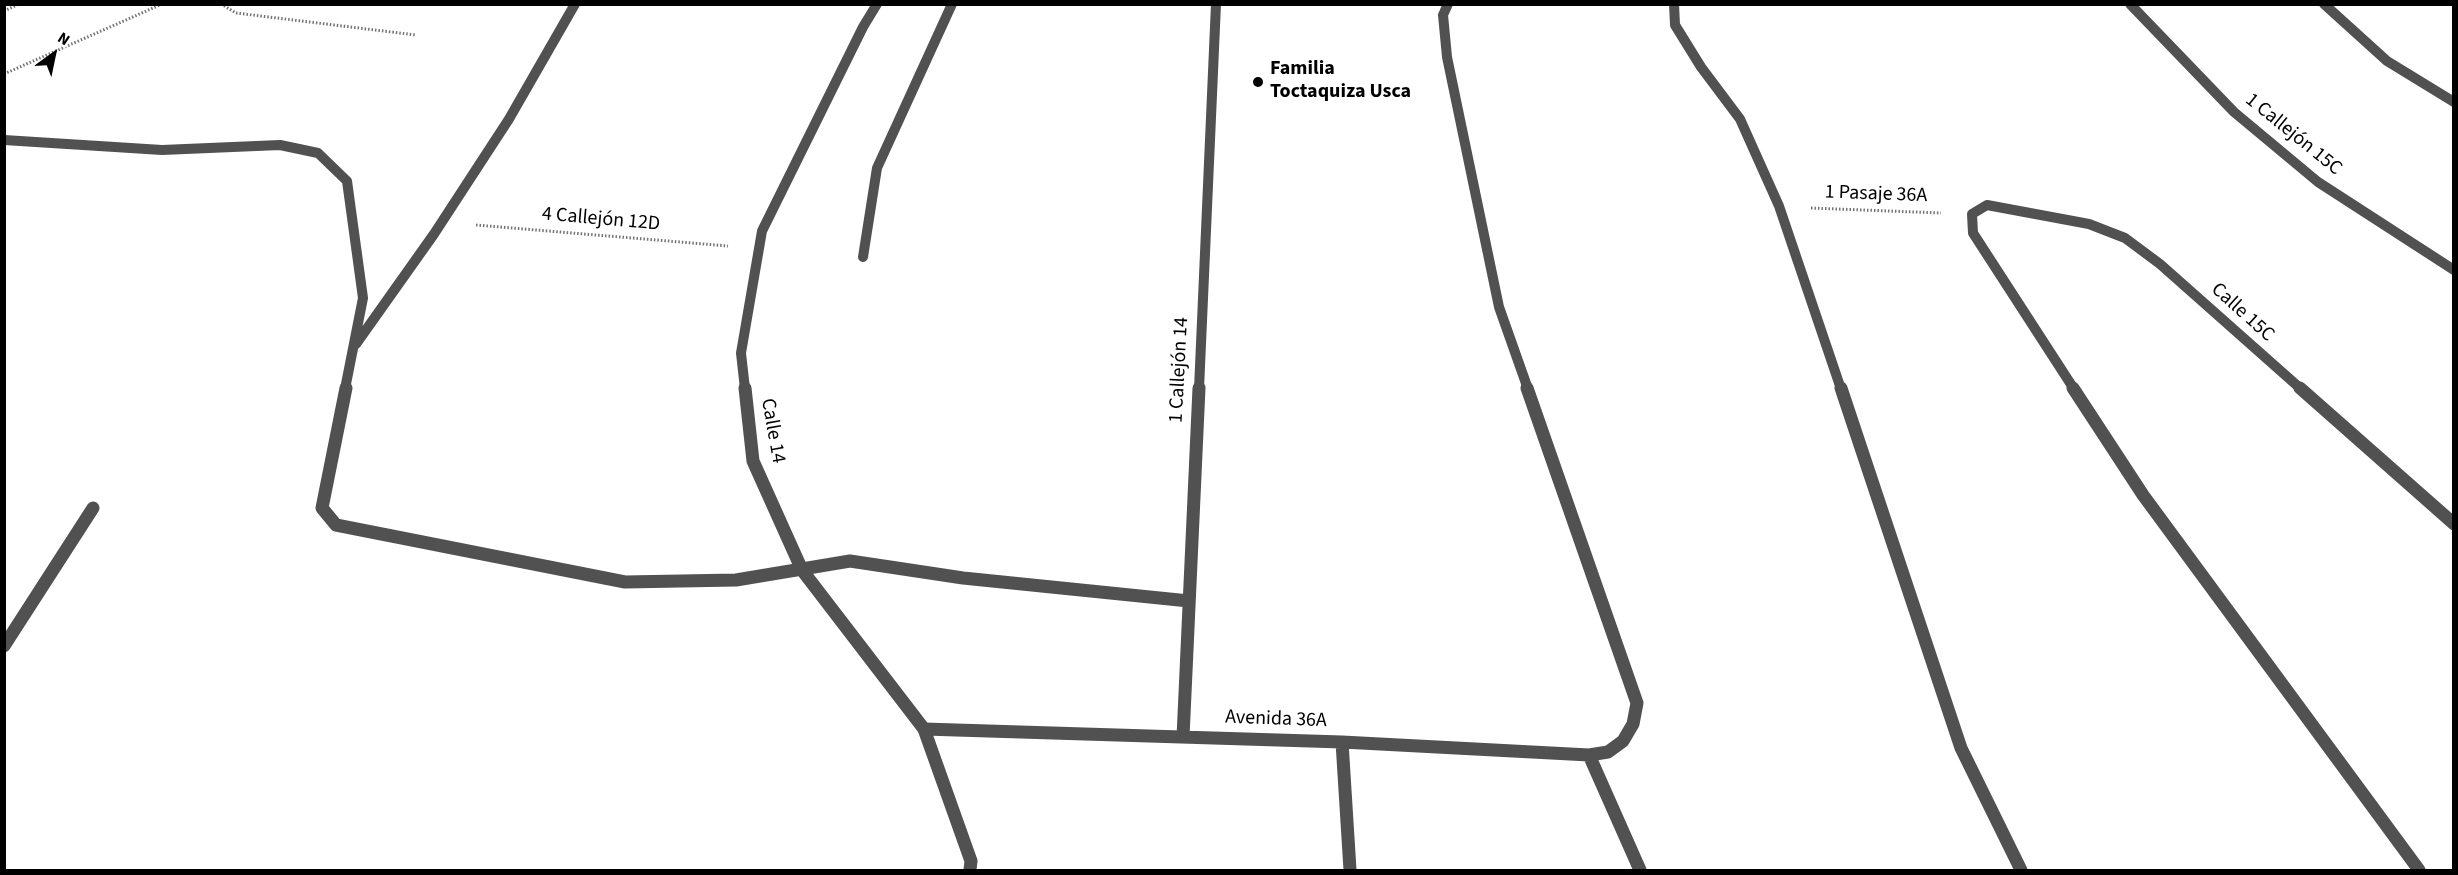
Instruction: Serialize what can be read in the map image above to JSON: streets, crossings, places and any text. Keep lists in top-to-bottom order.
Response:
{
  "streets": {
    "street": [
      "1 Callejón 15C",
      "Calle 15C",
      "1 Callejón 14",
      "Calle 14",
      "Avenida 36A"
    ],
    "path": ["1 Pasaje 36A", "4 Callejón 12D"]
  },
  "crossings": [
    ["1 Pasaje 36A", "Calle 15C"],
    ["4 Callejón 12D", "Calle 14"],
    ["1 Callejón 14", "Avenida 36A"],
    ["Calle 14", "Avenida 36A"]
  ],
  "places": ["Familia Toctaquiza Usca"],
  "north": "top right"
}
